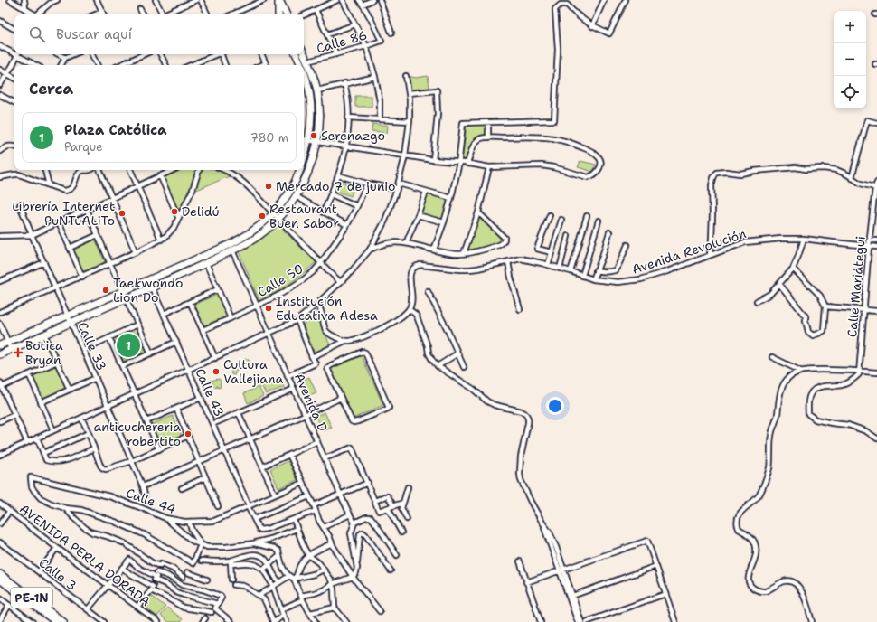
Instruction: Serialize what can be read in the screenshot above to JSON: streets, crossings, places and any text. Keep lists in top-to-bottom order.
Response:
{
  "streets": {
    "main road": ["PE-1N"],
    "street": [
      "Calle 86",
      "Avenida Revolución",
      "Calle 50",
      "Calle Mariátegui",
      "Calle 33",
      "Calle 43",
      "Avenida D",
      "Calle 44",
      "AVENIDA PERLA DORADA",
      "Calle 3"
    ]
  },
  "crossings": [
    ["Avenida Revolución", "Calle Mariátegui"],
    ["Calle 50", "Avenida D"],
    ["Calle 43", "Calle 44"]
  ],
  "places": {
    "other": [
      "Serenazgo",
      "Mercado 7 de junio",
      "Delidú",
      "Librería Internet PuNTuALiTo",
      "Restaurant Buen Sabor",
      "Taekwondo Lion Do",
      "Institución Educativa Adesa",
      "Cultura Vallejiana",
      "anticuchereria robertito"
    ],
    "health": ["Botica Bryan"]
  },
  "page": {
    "map_buttons": ["+", "−"],
    "search": "Buscar aquí",
    "heading": "Cerca",
    "list": [
      {
        "mark": "1",
        "name": "Plaza Católica",
        "note": "Parque",
        "value": "780 m"
      }
    ],
    "pins": "1"
  }
}
